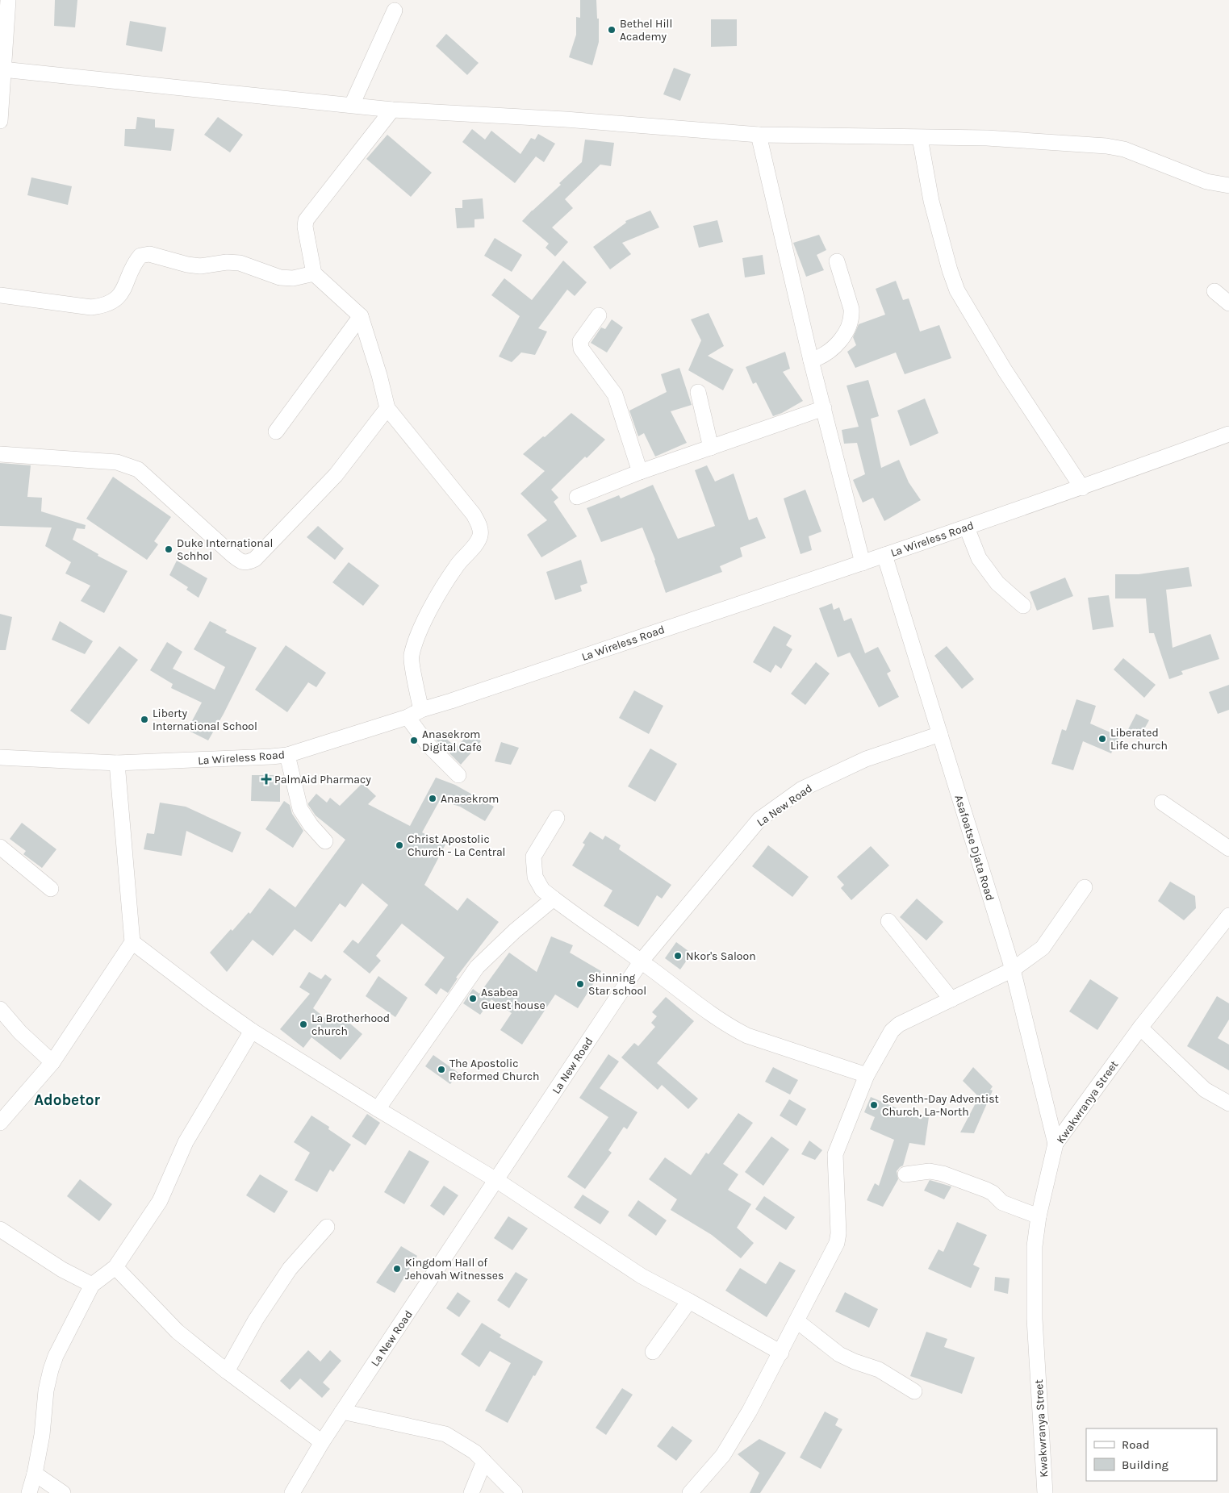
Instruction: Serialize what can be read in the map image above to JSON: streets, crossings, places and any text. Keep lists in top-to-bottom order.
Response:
{
  "streets": {
    "street": [
      "La Wireless Road",
      "La New Road",
      "Asafoatse Djata Road",
      "Kwakwranya Street"
    ]
  },
  "crossings": [
    ["La Wireless Road", "Asafoatse Djata Road"],
    ["La New Road", "Asafoatse Djata Road"],
    ["Asafoatse Djata Road", "Kwakwranya Street"]
  ],
  "districts": ["Adobetor"],
  "places": {
    "other": [
      "Bethel Hill Academy",
      "Duke International Schhol",
      "Liberty International School",
      "Liberated Life church",
      "Anasekrom Digital Cafe",
      "Anasekrom",
      "Christ Apostolic Church - La Central",
      "Nkor's Saloon",
      "Shinning Star school",
      "Asabea Guest house",
      "La Brotherhood church",
      "The Apostolic Reformed Church",
      "Seventh-Day Adventist Church, La-North",
      "Kingdom Hall of Jehovah Witnesses"
    ],
    "health": ["PalmAid Pharmacy"]
  },
  "legend": ["Road", "Building"]
}
